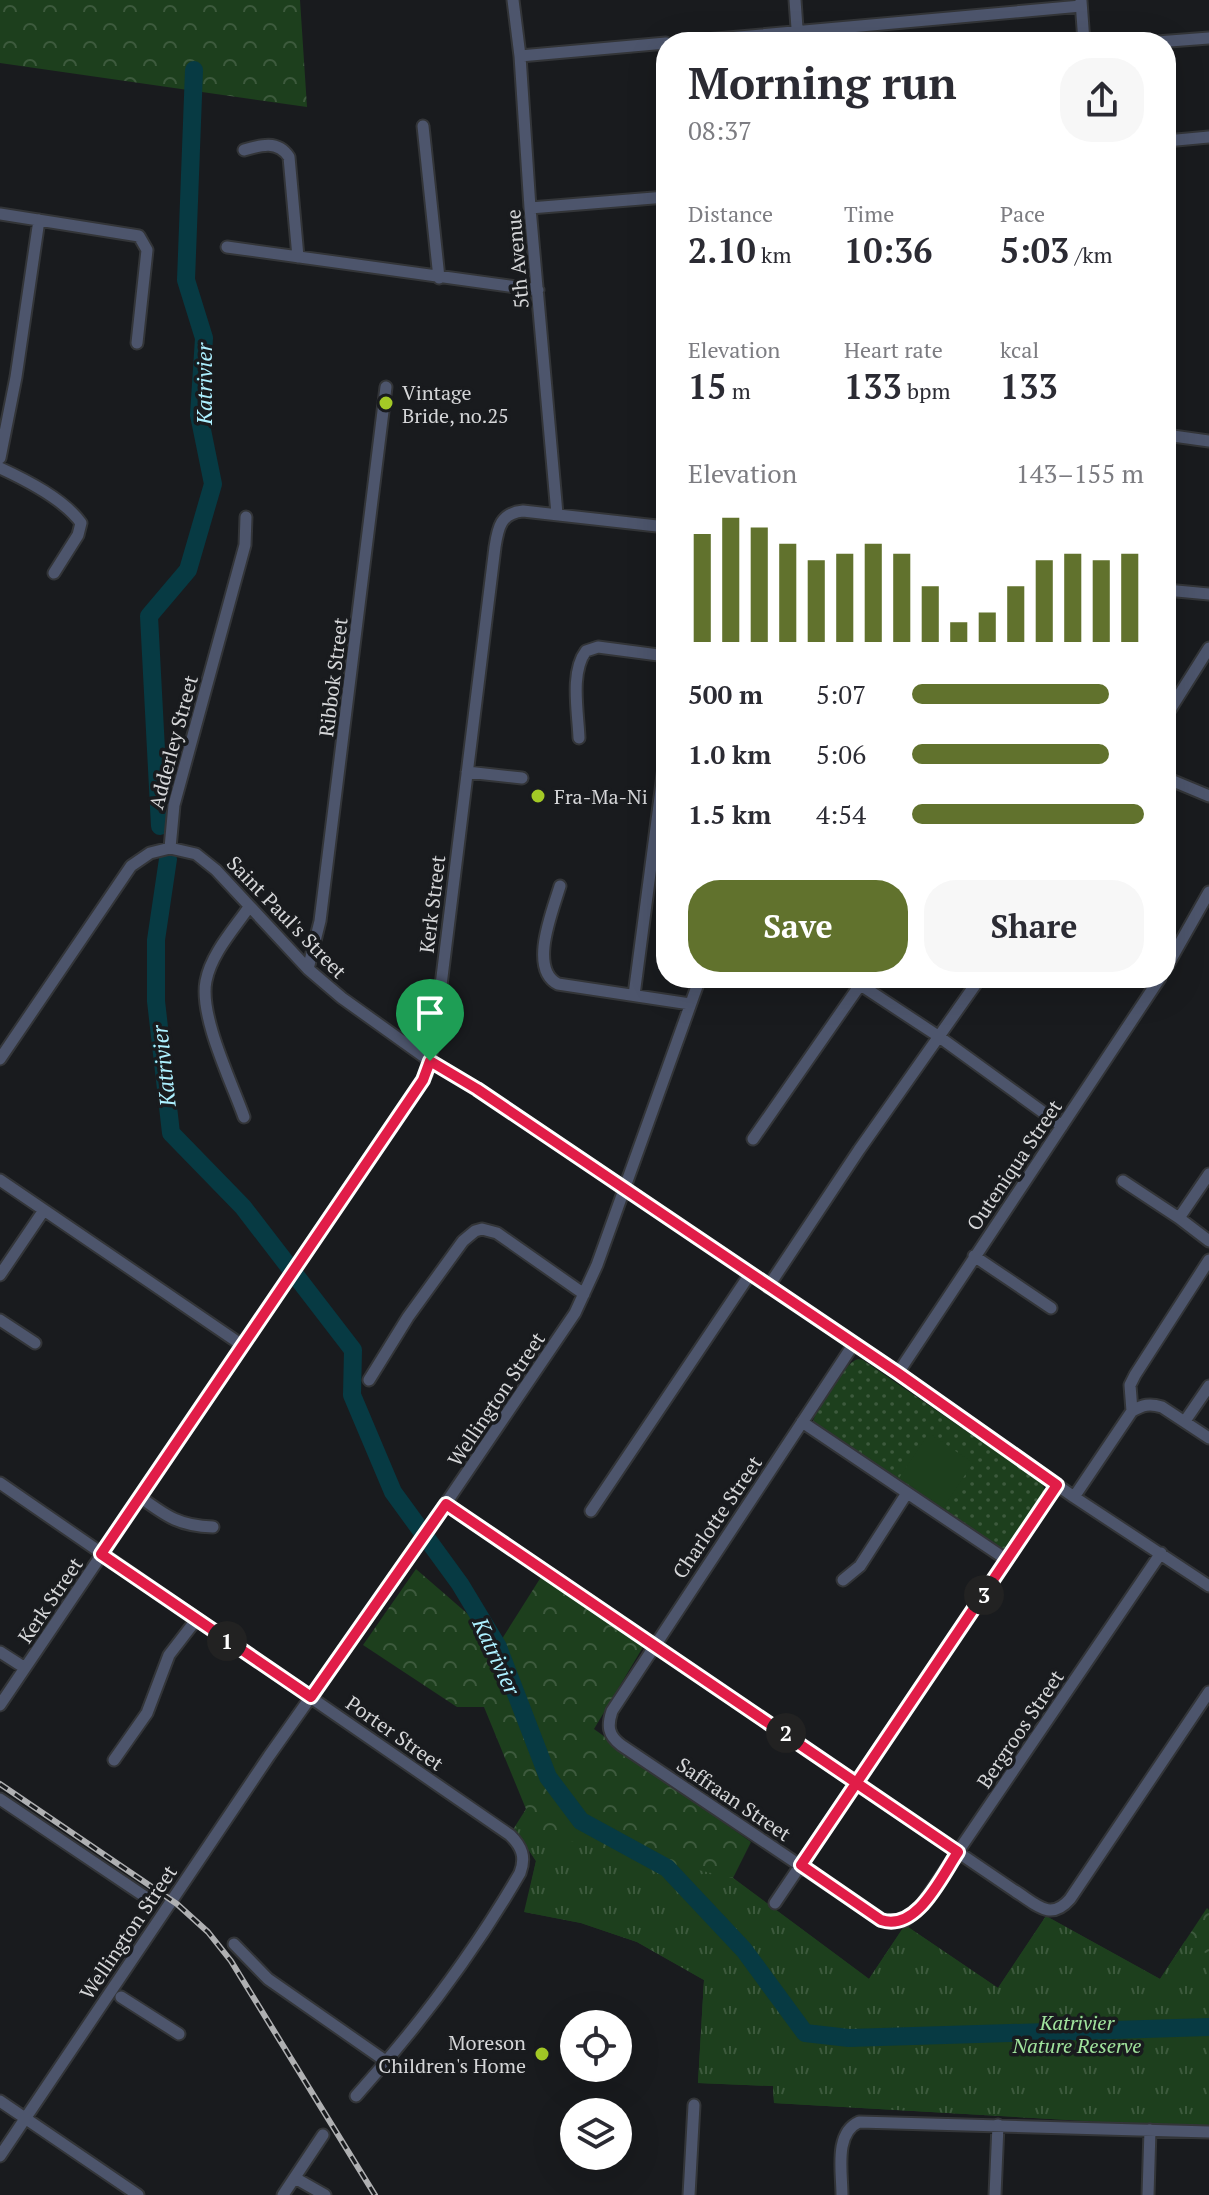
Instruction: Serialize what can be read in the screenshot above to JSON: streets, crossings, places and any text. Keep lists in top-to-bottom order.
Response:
{
  "streets": {
    "street": [
      "5th Avenue",
      "Ribbok Street",
      "Adderley Street",
      "Kerk Street",
      "Saint Paul's Street",
      "Outeniqua Street",
      "Wellington Street",
      "Charlotte Street",
      "Bergroos Street",
      "Porter Street",
      "Saffraan Street"
    ]
  },
  "crossings": [
    ["5th Avenue", "Kerk Street"],
    ["Ribbok Street", "Saint Paul's Street"],
    ["Adderley Street", "Saint Paul's Street"],
    ["Kerk Street", "Saint Paul's Street"],
    ["Kerk Street", "Porter Street"],
    ["Saint Paul's Street", "Outeniqua Street"],
    ["Saint Paul's Street", "Wellington Street"],
    ["Saint Paul's Street", "Charlotte Street"],
    ["Saint Paul's Street", "Bergroos Street"],
    ["Wellington Street", "Porter Street"],
    ["Charlotte Street", "Saffraan Street"],
    ["Bergroos Street", "Saffraan Street"]
  ],
  "water": ["Katrivier"],
  "parks": ["Katrivier Nature Reserve"],
  "places": ["Vintage Bride, no.25", "Fra-Ma-Ni", "Moreson Children's Home"],
  "page": {
    "heading": ["Morning run", "08:37"],
    "stats": [
      ["Distance", "2.10 km"],
      ["Time", "10:36"],
      ["Pace", "5:03 /km"],
      ["Elevation", "15 m"],
      ["Heart rate", "133 bpm"],
      ["kcal", "133"]
    ],
    "chart": ["Elevation", "143–155 m"],
    "list": [
      {
        "name": "500 m",
        "note": "5:07"
      },
      {
        "name": "1.0 km",
        "note": "5:06"
      },
      {
        "name": "1.5 km",
        "note": "4:54"
      }
    ],
    "buttons": ["Save", "Share"],
    "pins": ["3", "1", "2"]
  }
}
